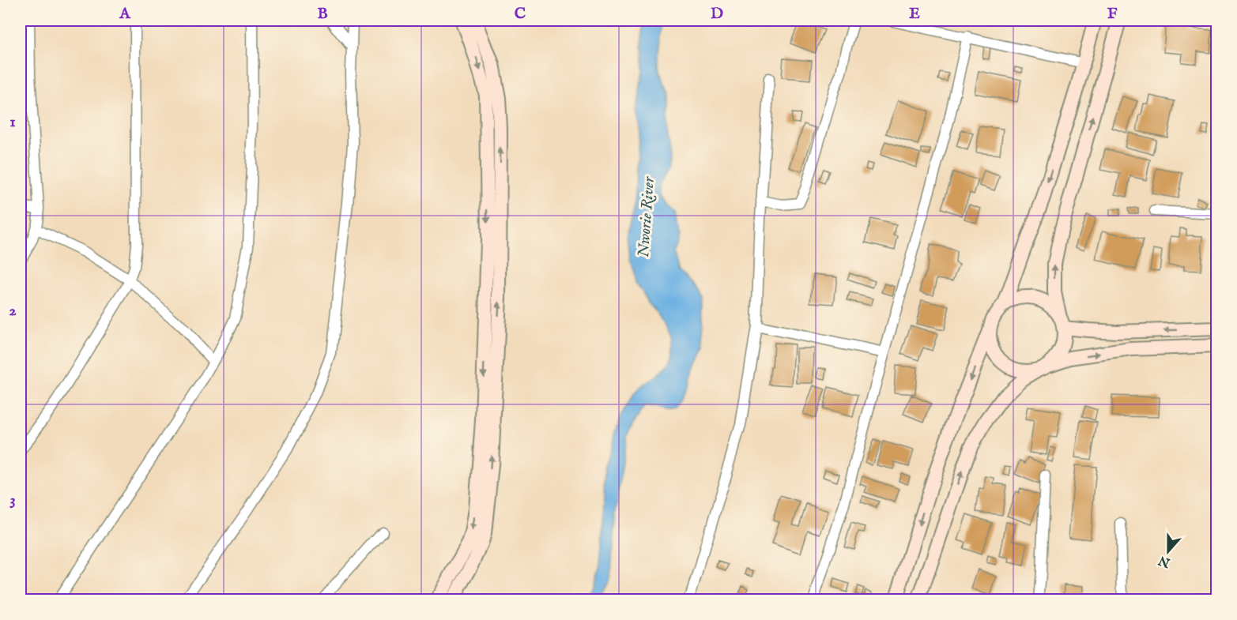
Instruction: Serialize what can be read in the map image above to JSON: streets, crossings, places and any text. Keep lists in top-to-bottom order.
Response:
{
  "water": ["Nworie River"],
  "north": "bottom",
  "grid": {
    "columns": [
      "A",
      "B",
      "C",
      "D",
      "E",
      "F"
    ],
    "rows": ["1", "2", "3"]
  }
}
